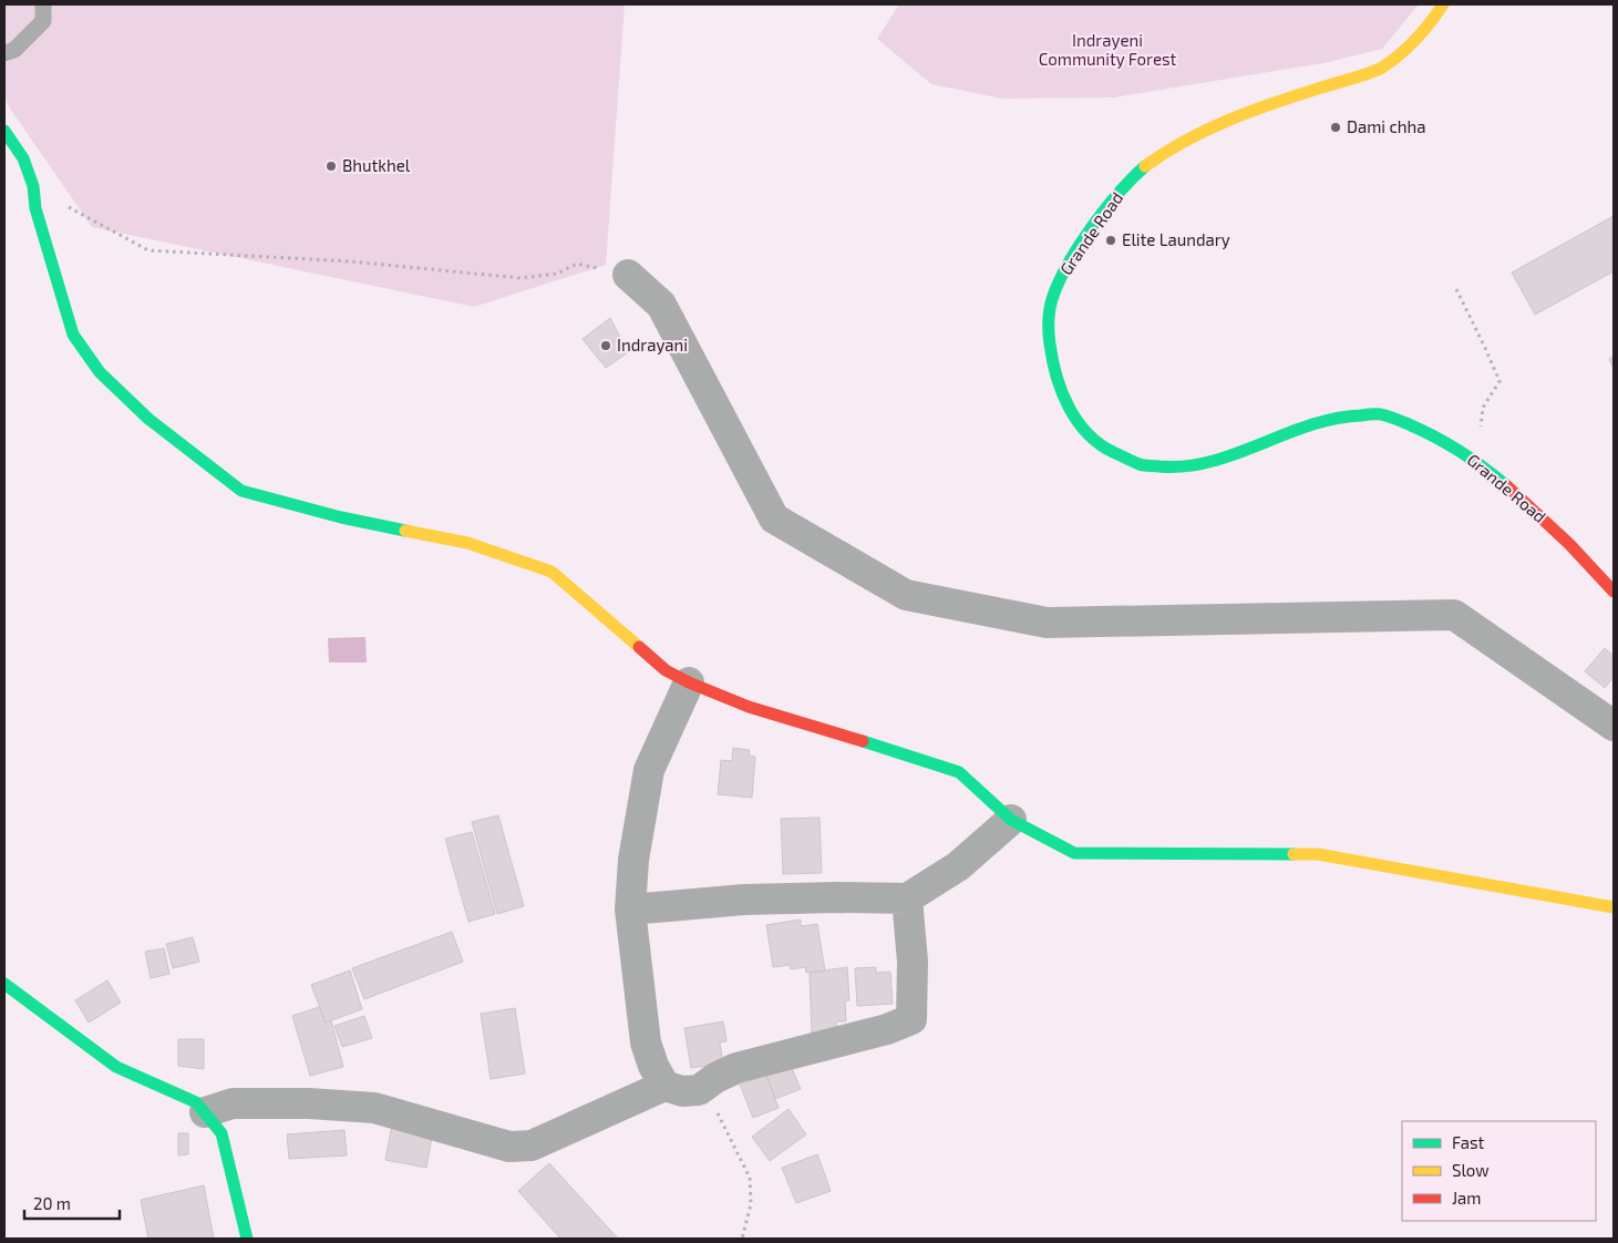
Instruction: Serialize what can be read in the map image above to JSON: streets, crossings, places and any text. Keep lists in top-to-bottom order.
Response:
{
  "streets": {
    "street": ["Grande Road"]
  },
  "parks": ["Indrayeni Community Forest"],
  "places": [
    "Dami chha",
    "Bhutkhel",
    "Elite Laundary",
    "Indrayani"
  ],
  "legend": ["Fast", "Slow", "Jam"],
  "scale_bar": "20 m"
}
